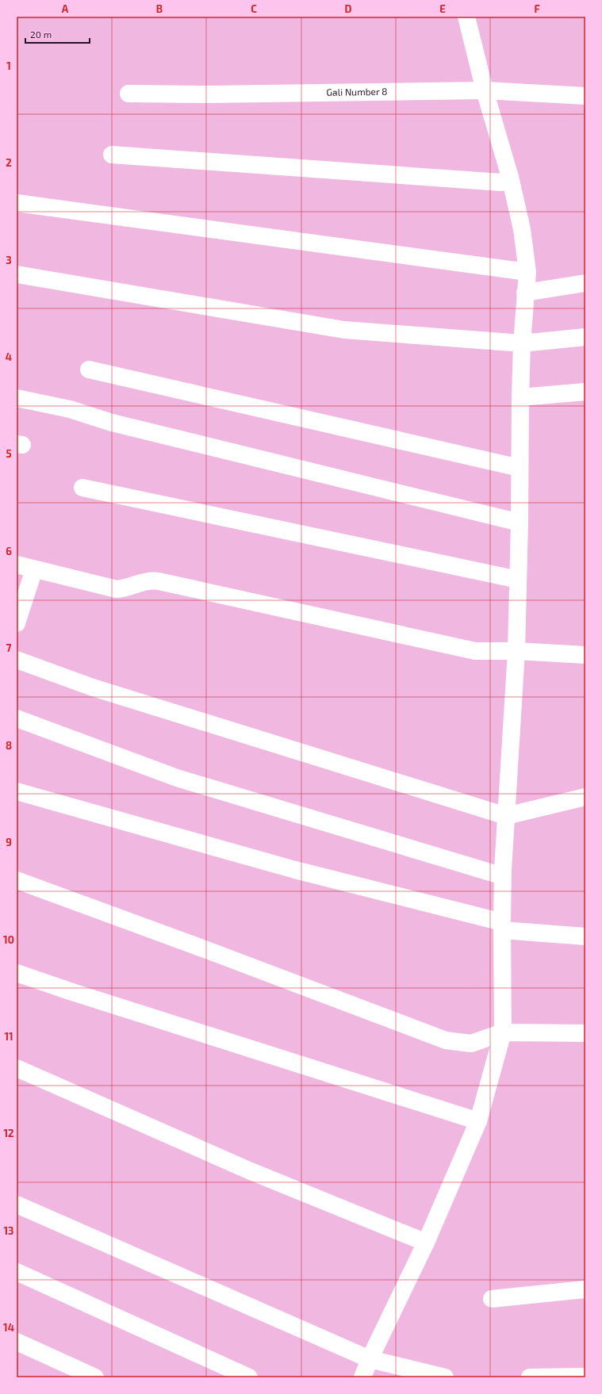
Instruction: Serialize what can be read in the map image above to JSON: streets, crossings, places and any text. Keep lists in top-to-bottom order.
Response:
{
  "streets": {
    "street": ["Gali Number 8"]
  },
  "scale_bar": "20 m",
  "grid": {
    "columns": [
      "A",
      "B",
      "C",
      "D",
      "E",
      "F"
    ],
    "rows": [
      "1",
      "2",
      "3",
      "4",
      "5",
      "6",
      "7",
      "8",
      "9",
      "10",
      "11",
      "12",
      "13",
      "14"
    ]
  }
}
